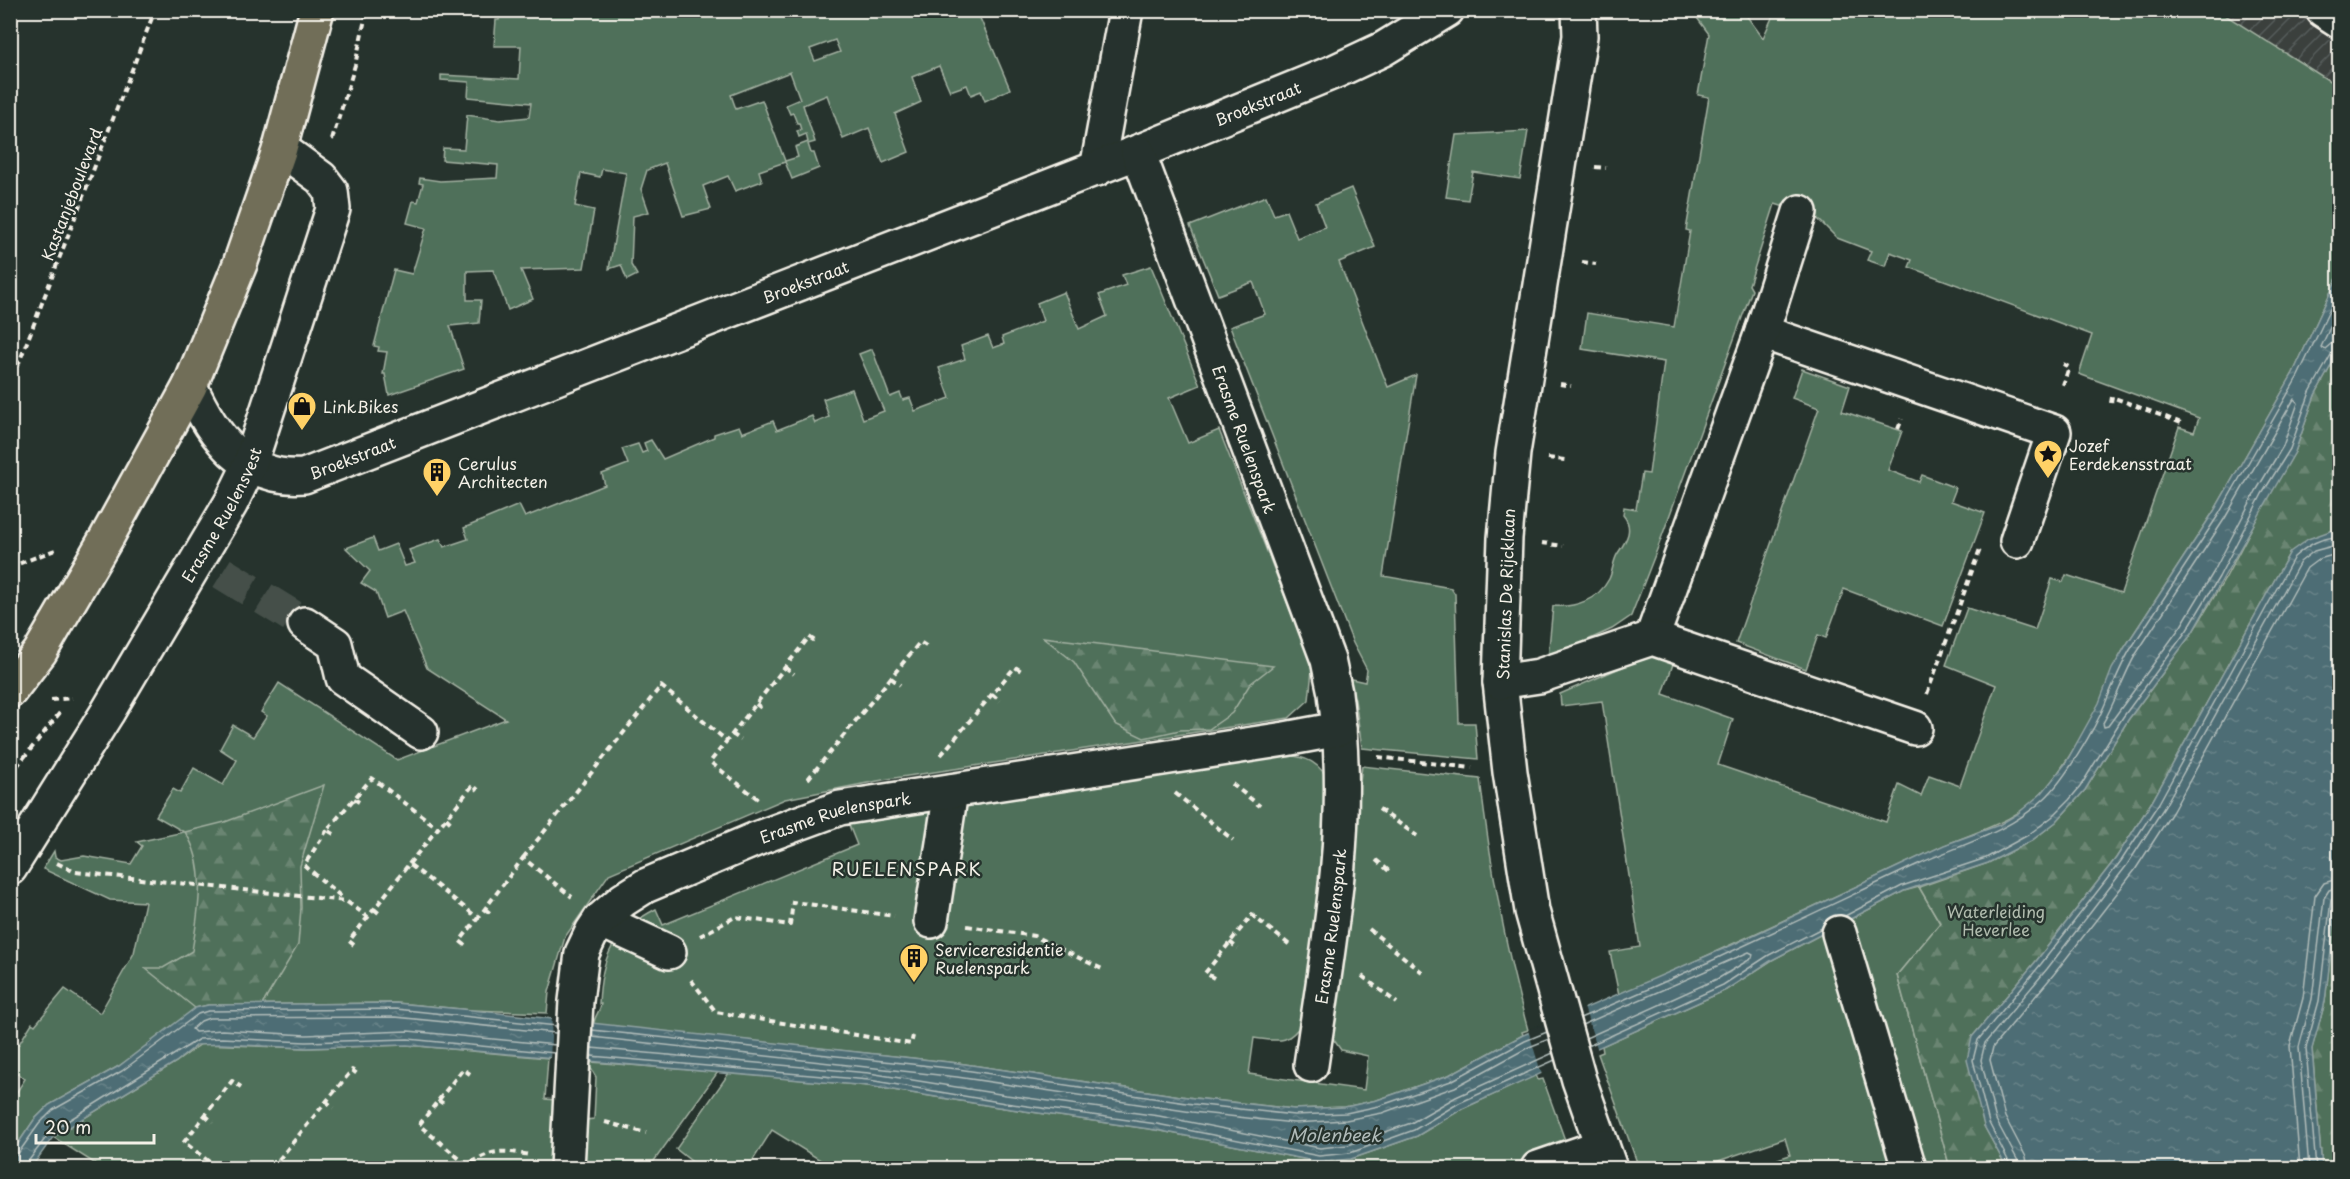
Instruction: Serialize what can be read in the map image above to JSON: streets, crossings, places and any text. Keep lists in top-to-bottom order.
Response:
{
  "streets": {
    "street": [
      "Broekstraat",
      "Erasme Ruelenspark",
      "Erasme Ruelensvest",
      "Stanislas De Rijcklaan"
    ],
    "path": ["Kastanjeboulevard"]
  },
  "crossings": [
    ["Broekstraat", "Erasme Ruelenspark"],
    ["Broekstraat", "Erasme Ruelensvest"]
  ],
  "districts": ["RUELENSPARK"],
  "water": ["Molenbeek"],
  "parks": ["Waterleiding Heverlee"],
  "places": {
    "shop": ["LinkBikes"],
    "place": ["Jozef Eerdekensstraat"],
    "building": ["Cerulus Architecten", "Serviceresidentie Ruelenspark"]
  },
  "scale_bar": "20 m"
}
